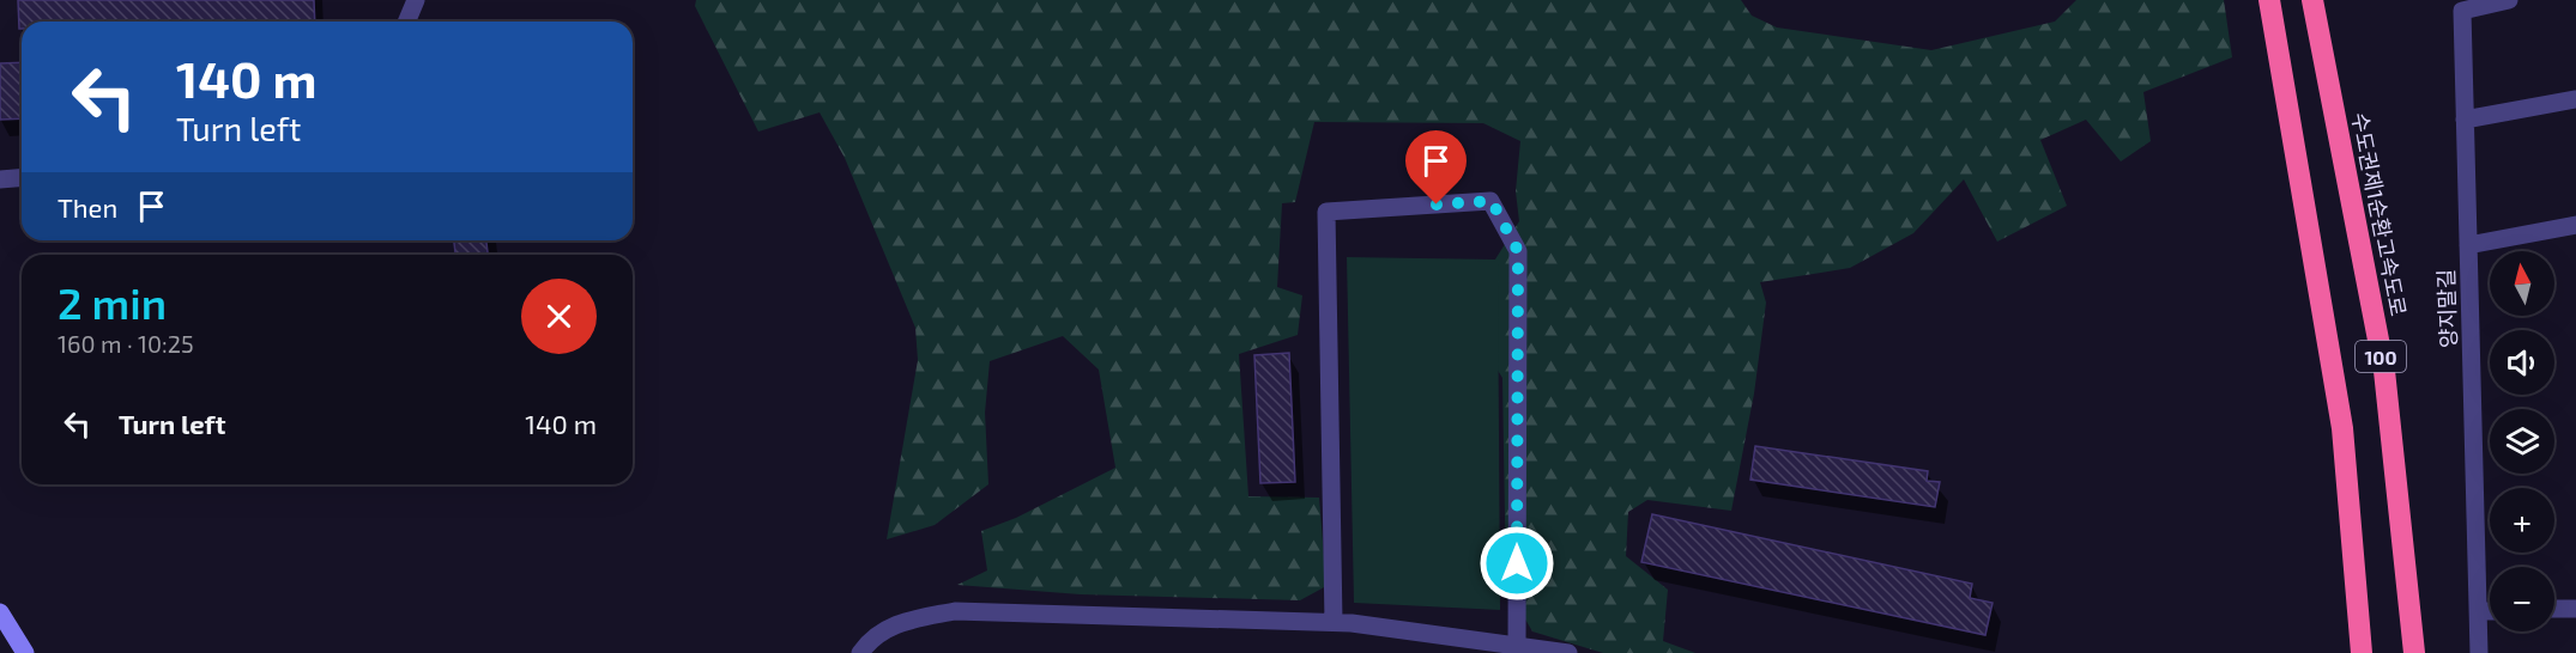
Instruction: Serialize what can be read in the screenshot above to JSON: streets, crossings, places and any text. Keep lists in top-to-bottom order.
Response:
{
  "streets": {
    "highway": ["수도권제1순환고속도로", "100"],
    "street": ["양지말길"]
  },
  "north": "top",
  "page": {
    "turn": ["140 m", "Turn left"],
    "then": "Then",
    "map_buttons": ["+", "−"],
    "heading": ["2 min", "160 m · 10:25"],
    "list": [
      {
        "name": "Turn left",
        "value": "140 m"
      }
    ]
  }
}
